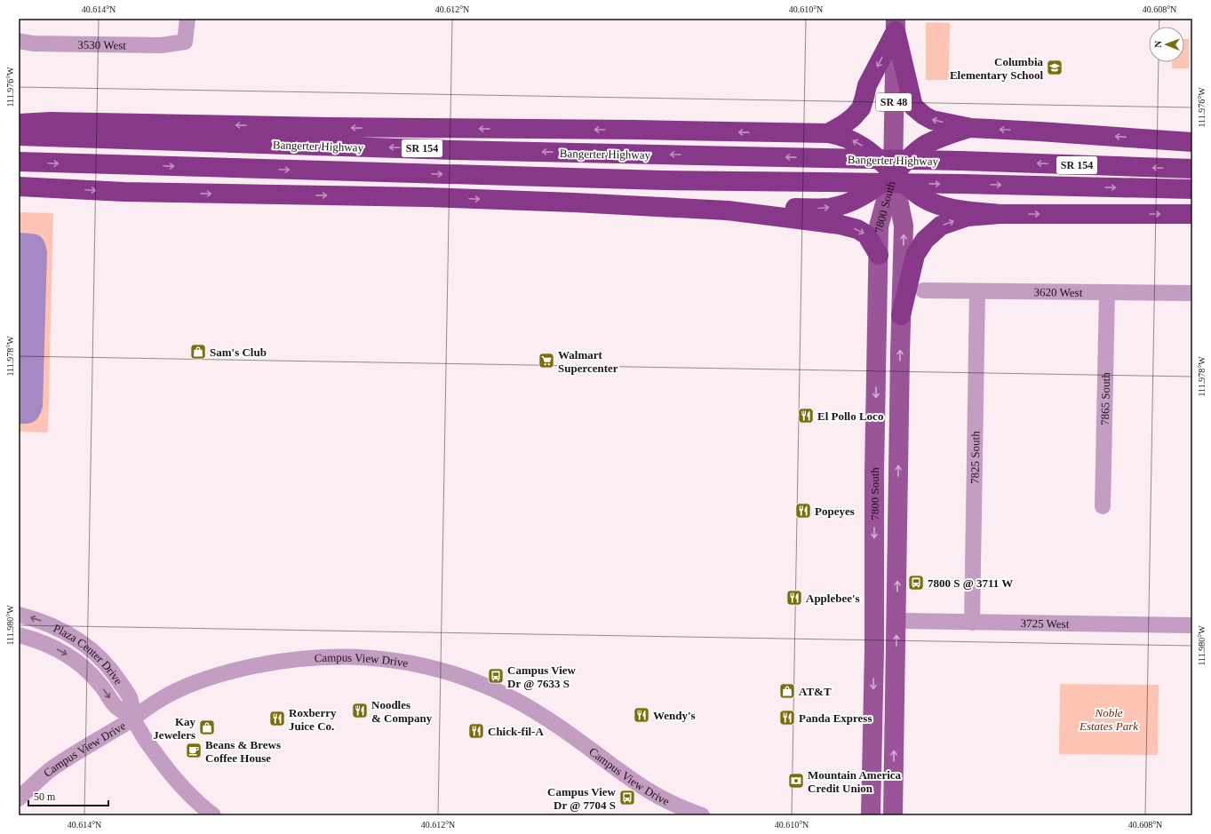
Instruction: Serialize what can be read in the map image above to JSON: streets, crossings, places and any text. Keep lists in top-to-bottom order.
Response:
{
  "streets": {
    "highway": ["Bangerter Highway", "SR 154"],
    "main road": ["SR 48", "7800 South"],
    "street": [
      "3530 West",
      "3620 West",
      "7865 South",
      "7825 South",
      "3725 West",
      "Plaza Center Drive",
      "Campus View Drive"
    ]
  },
  "crossings": [
    ["7800 South", "3725 West"],
    ["3620 West", "7865 South"],
    ["3620 West", "7825 South"],
    ["7825 South", "3725 West"],
    ["Plaza Center Drive", "Campus View Drive"]
  ],
  "parks": ["Noble Estates Park"],
  "places": {
    "school or university": ["Columbia Elementary School"],
    "shop": ["Sam's Club", "AT&T", "Kay Jewelers"],
    "supermarket": ["Walmart Supercenter"],
    "restaurant": [
      "El Pollo Loco",
      "Popeyes",
      "Applebee's",
      "Noodles & Company",
      "Wendy's",
      "Panda Express",
      "Roxberry Juice Co.",
      "Chick-fil-A"
    ],
    "bus stop": ["7800 S @ 3711 W", "Campus View Dr @ 7633 S", "Campus View Dr @ 7704 S"],
    "cafe": ["Beans & Brews Coffee House"],
    "bank": ["Mountain America Credit Union"]
  },
  "scale_bar": "50 m",
  "north": "left",
  "coordinates": [
    "40.614°N",
    "40.612°N",
    "40.610°N",
    "40.608°N",
    "111.976°W",
    "111.978°W",
    "111.980°W"
  ]
}
